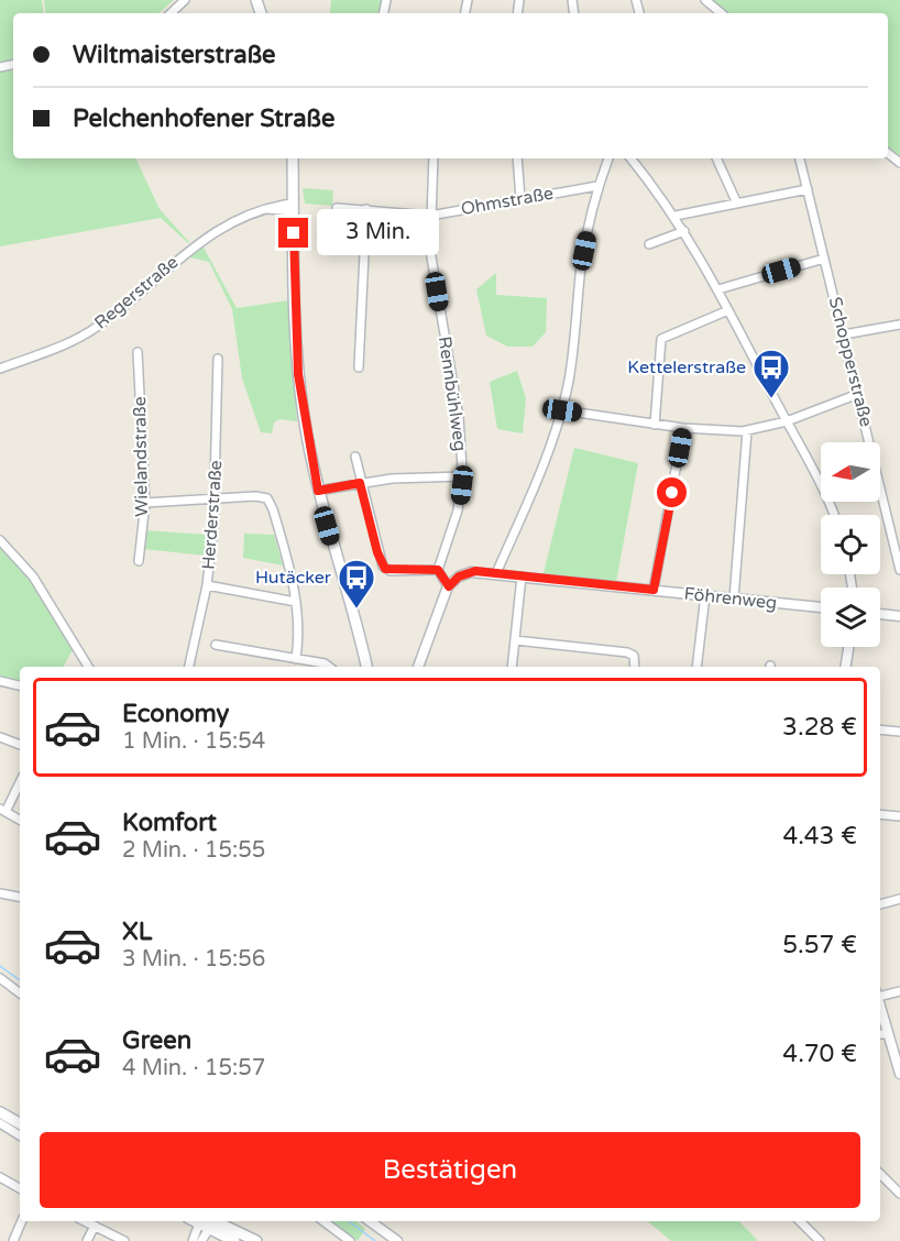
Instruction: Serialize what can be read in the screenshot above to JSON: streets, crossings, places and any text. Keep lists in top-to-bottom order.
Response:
{
  "streets": {
    "street": [
      "Ohmstraße",
      "Regerstraße",
      "Schopperstraße",
      "Rennbühlweg",
      "Wielandstraße",
      "Herderstraße",
      "Föhrenweg"
    ]
  },
  "crossings": [
    ["Ohmstraße", "Rennbühlweg"]
  ],
  "places": {
    "bus stop": ["Kettelerstraße", "Hutäcker"]
  },
  "north": "left",
  "page": {
    "banner": ["Wiltmaisterstraße", "Pelchenhofener Straße"],
    "bubble": "3 Min.",
    "list": [
      {
        "name": "Economy",
        "note": "1 Min. · 15:54",
        "value": "3.28 €"
      },
      {
        "name": "Komfort",
        "note": "2 Min. · 15:55",
        "value": "4.43 €"
      },
      {
        "name": "XL",
        "note": "3 Min. · 15:56",
        "value": "5.57 €"
      },
      {
        "name": "Green",
        "note": "4 Min. · 15:57",
        "value": "4.70 €"
      }
    ],
    "buttons": "Bestätigen"
  }
}
